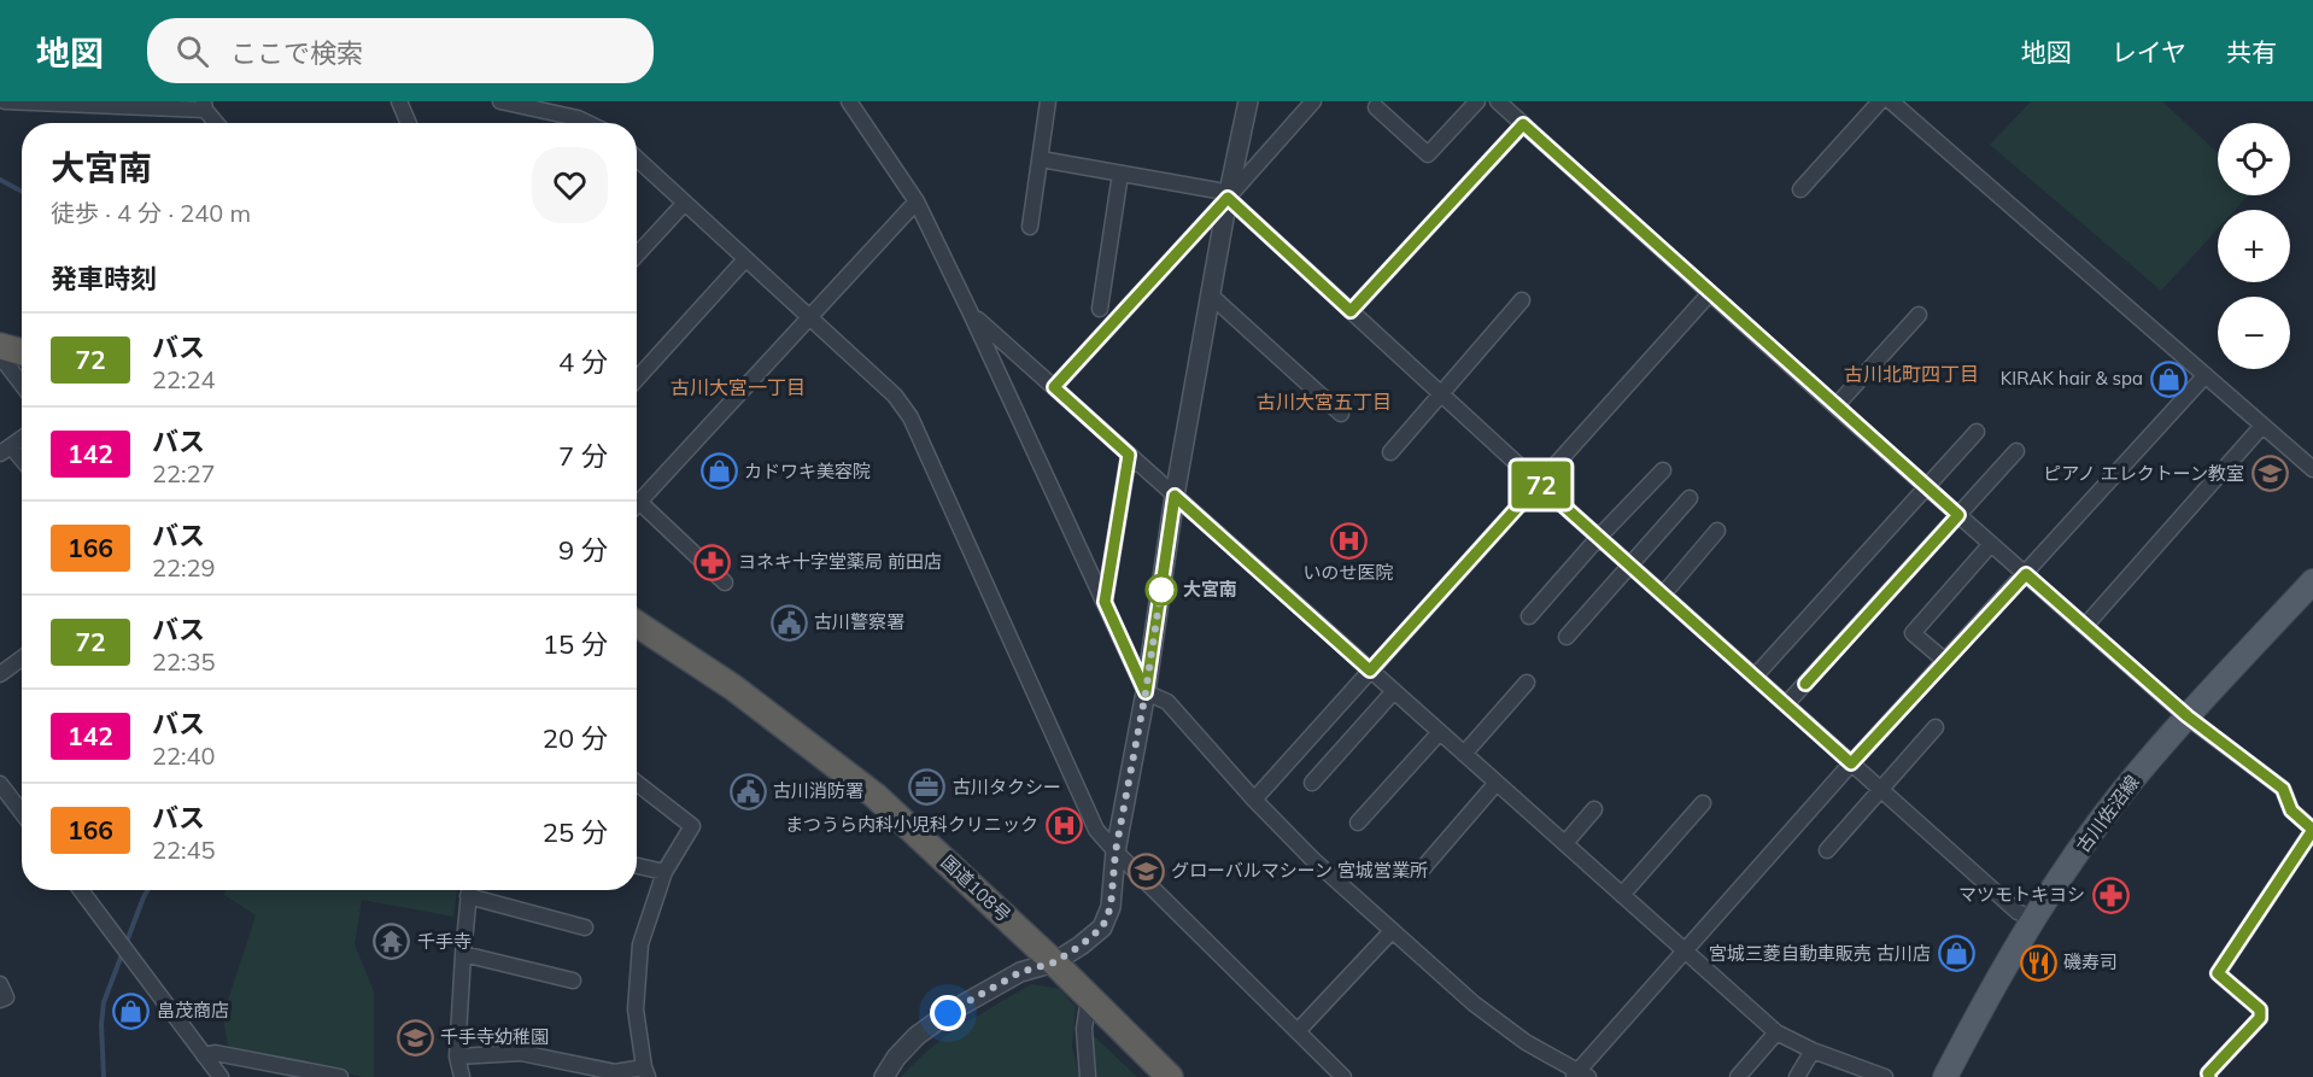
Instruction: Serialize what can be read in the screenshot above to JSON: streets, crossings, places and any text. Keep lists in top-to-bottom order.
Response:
{
  "streets": {
    "highway": ["国道108号"],
    "main road": ["古川佐沼線"]
  },
  "districts": ["古川北町四丁目", "古川大宮一丁目", "古川大宮五丁目"],
  "places": {
    "shop": [
      "KIRAK hair & spa",
      "カドワキ美容院",
      "宮城三菱自動車販売 古川店",
      "畠茂商店"
    ],
    "school or university": ["ピアノ エレクトーン教室", "グローバルマシーン 宮城営業所", "千手寺幼稚園"],
    "hospital": ["いのせ医院", "まつうら内科小児科クリニック"],
    "pharmacy": ["ヨネキ十字堂薬局 前田店", "マツモトキヨシ"],
    "other": ["大宮南"],
    "public building": ["古川警察署", "古川消防署"],
    "office": ["古川タクシー"],
    "temple": ["千手寺"],
    "restaurant": ["磯寿司"]
  },
  "lines": ["bus line 72"],
  "page": {
    "header": "地図",
    "search": "ここで検索",
    "nav": ["地図", "レイヤ", "共有"],
    "on_map": "72",
    "map_buttons": ["+", "−"],
    "heading": [
      ["大宮南", "徒歩 · 4 分 · 240 m"],
      "発車時刻"
    ],
    "list": [
      {
        "mark": "72",
        "name": "バス",
        "note": "22:24",
        "value": "4 分"
      },
      {
        "mark": "142",
        "name": "バス",
        "note": "22:27",
        "value": "7 分"
      },
      {
        "mark": "166",
        "name": "バス",
        "note": "22:29",
        "value": "9 分"
      },
      {
        "mark": "72",
        "name": "バス",
        "note": "22:35",
        "value": "15 分"
      },
      {
        "mark": "142",
        "name": "バス",
        "note": "22:40",
        "value": "20 分"
      },
      {
        "mark": "166",
        "name": "バス",
        "note": "22:45",
        "value": "25 分"
      }
    ]
  }
}
